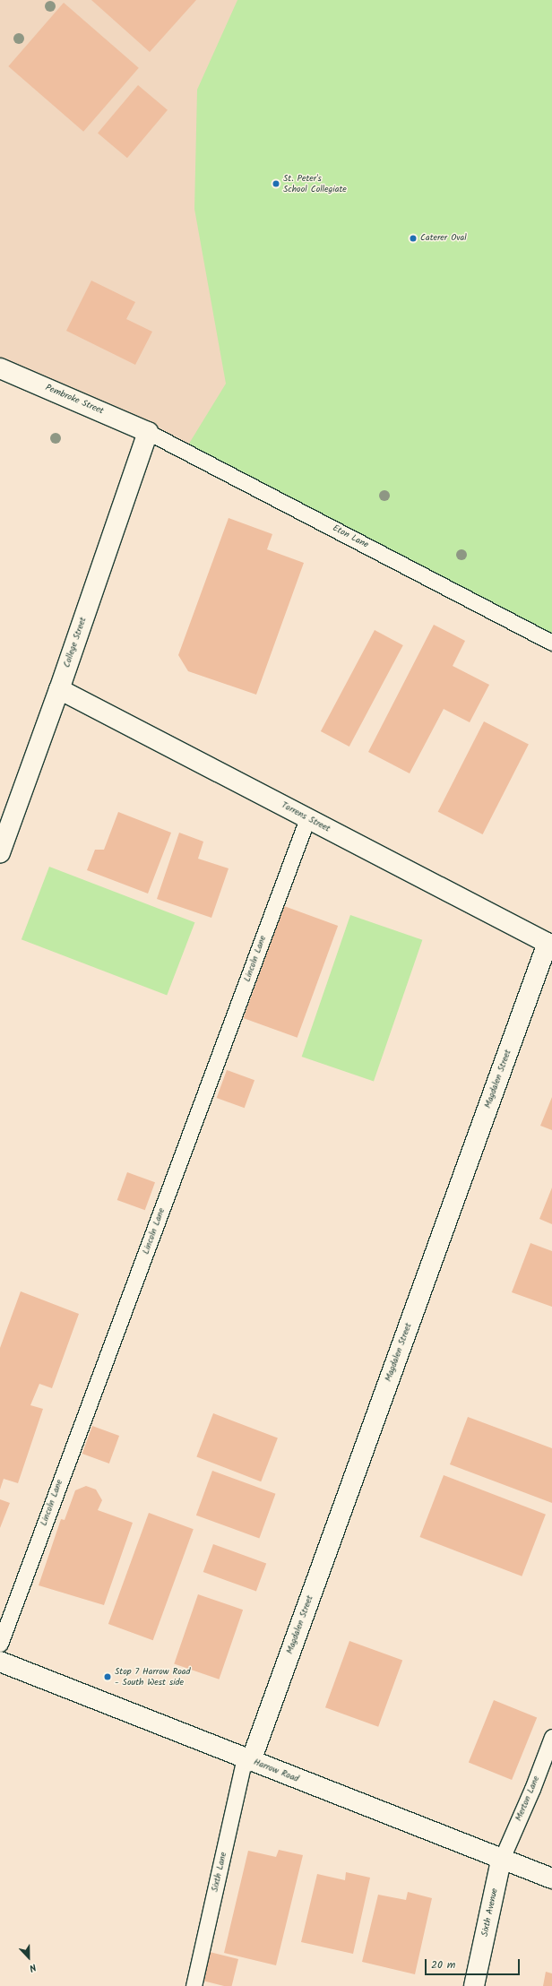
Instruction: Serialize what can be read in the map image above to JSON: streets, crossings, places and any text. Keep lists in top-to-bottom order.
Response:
{
  "streets": {
    "street": [
      "Pembroke Street",
      "College Street",
      "Torrens Street",
      "Magdalen Street",
      "Harrow Road",
      "Sixth Avenue"
    ],
    "lane": [
      "Eton Lane",
      "Lincoln Lane",
      "Merton Lane",
      "Sixth Lane"
    ]
  },
  "crossings": [
    ["Pembroke Street", "Eton Lane"],
    ["Pembroke Street", "College Street"],
    ["Eton Lane", "College Street"],
    ["College Street", "Torrens Street"],
    ["Torrens Street", "Lincoln Lane"],
    ["Torrens Street", "Magdalen Street"],
    ["Magdalen Street", "Harrow Road"],
    ["Magdalen Street", "Sixth Lane"],
    ["Harrow Road", "Merton Lane"],
    ["Harrow Road", "Sixth Lane"],
    ["Harrow Road", "Sixth Avenue"],
    ["Merton Lane", "Sixth Avenue"]
  ],
  "places": ["St. Peter's School Collegiate", "Caterer Oval", "Stop 7 Harrow Road - South West side"],
  "scale_bar": "20 m",
  "north": "bottom"
}
